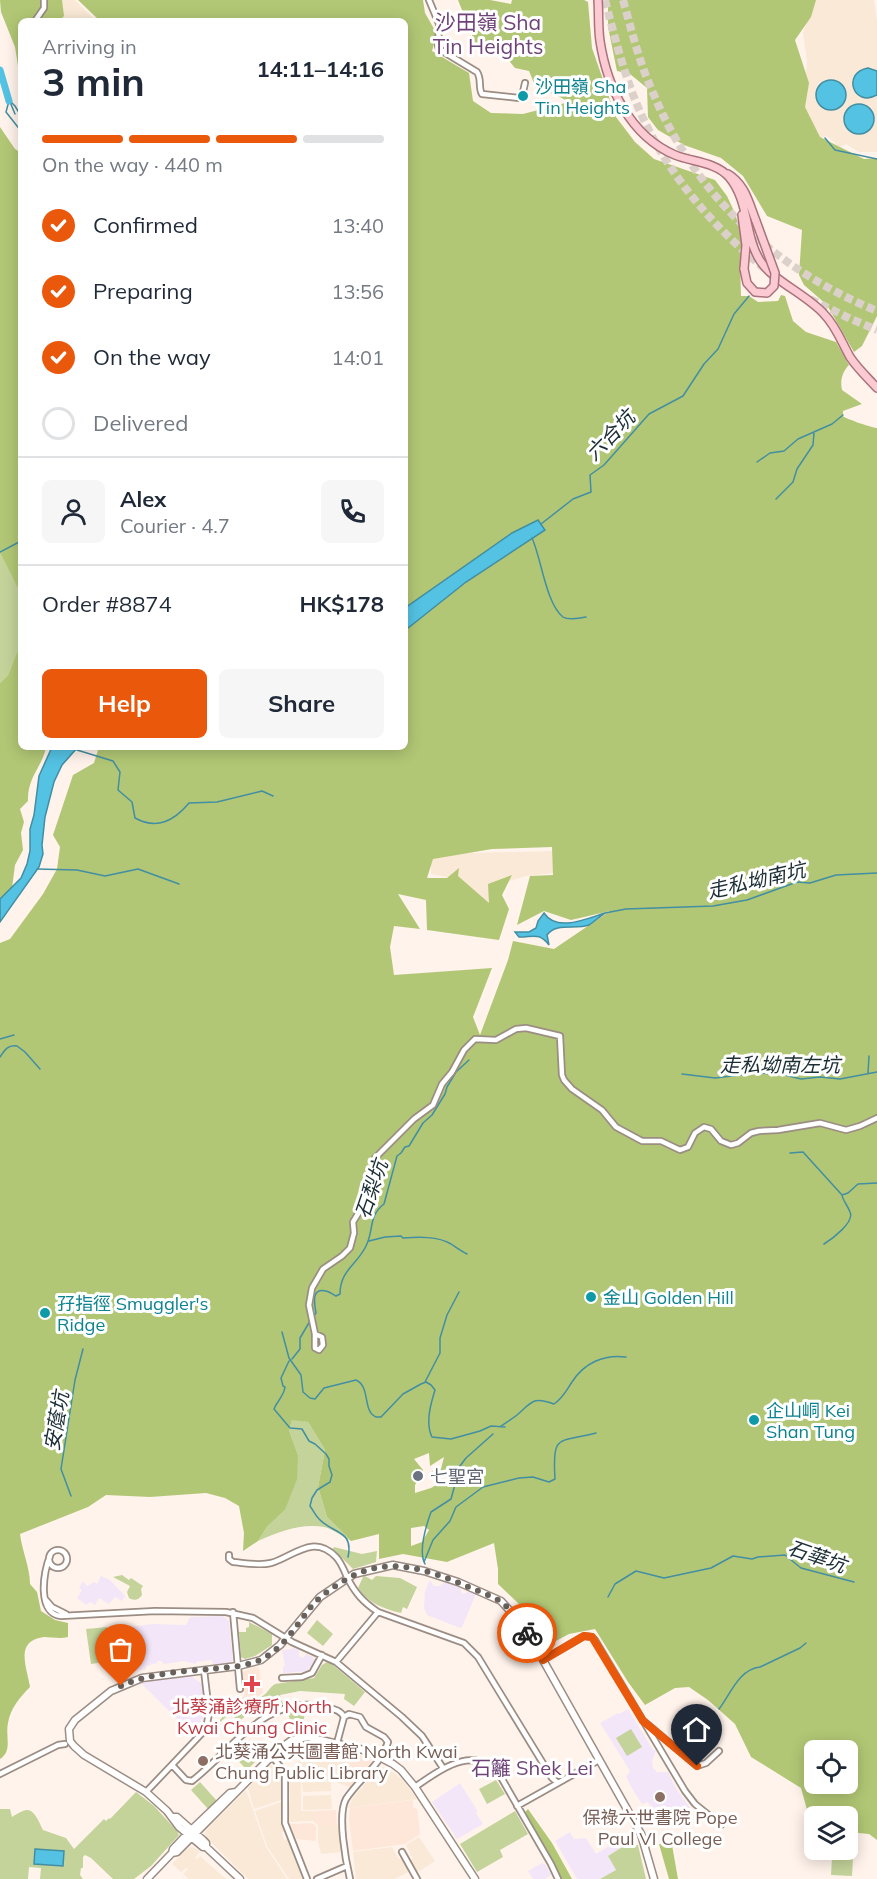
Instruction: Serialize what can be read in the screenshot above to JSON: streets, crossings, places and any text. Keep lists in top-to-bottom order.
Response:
{
  "districts": ["沙田嶺 Sha Tin Heights", "石籬 Shek Lei"],
  "water": [
    "六合坑",
    "走私坳南坑",
    "走私坳南左坑",
    "石梨坑",
    "安蔭坑",
    "石華坑"
  ],
  "places": {
    "other": [
      "沙田嶺 Sha Tin Heights",
      "金山 Golden Hill",
      "孖指徑 Smuggler's Ridge",
      "企山峒 Kei Shan Tung",
      "七聖宮",
      "北葵涌公共圖書館 North Kwai Chung Public Library",
      "保祿六世書院 Pope Paul VI College"
    ],
    "health": ["北葵涌診療所 North Kwai Chung Clinic"]
  },
  "page": {
    "heading": ["3 min", "Arriving in", "14:11–14:16"],
    "panel": [
      "Alex",
      "Courier · 4.7",
      "Order #8874",
      "HK$178"
    ],
    "bar": "On the way · 440 m",
    "list": [
      ["Confirmed", "13:40"],
      ["Preparing", "13:56"],
      ["On the way", "14:01"],
      "Delivered"
    ],
    "buttons": ["Help", "Share"]
  }
}
